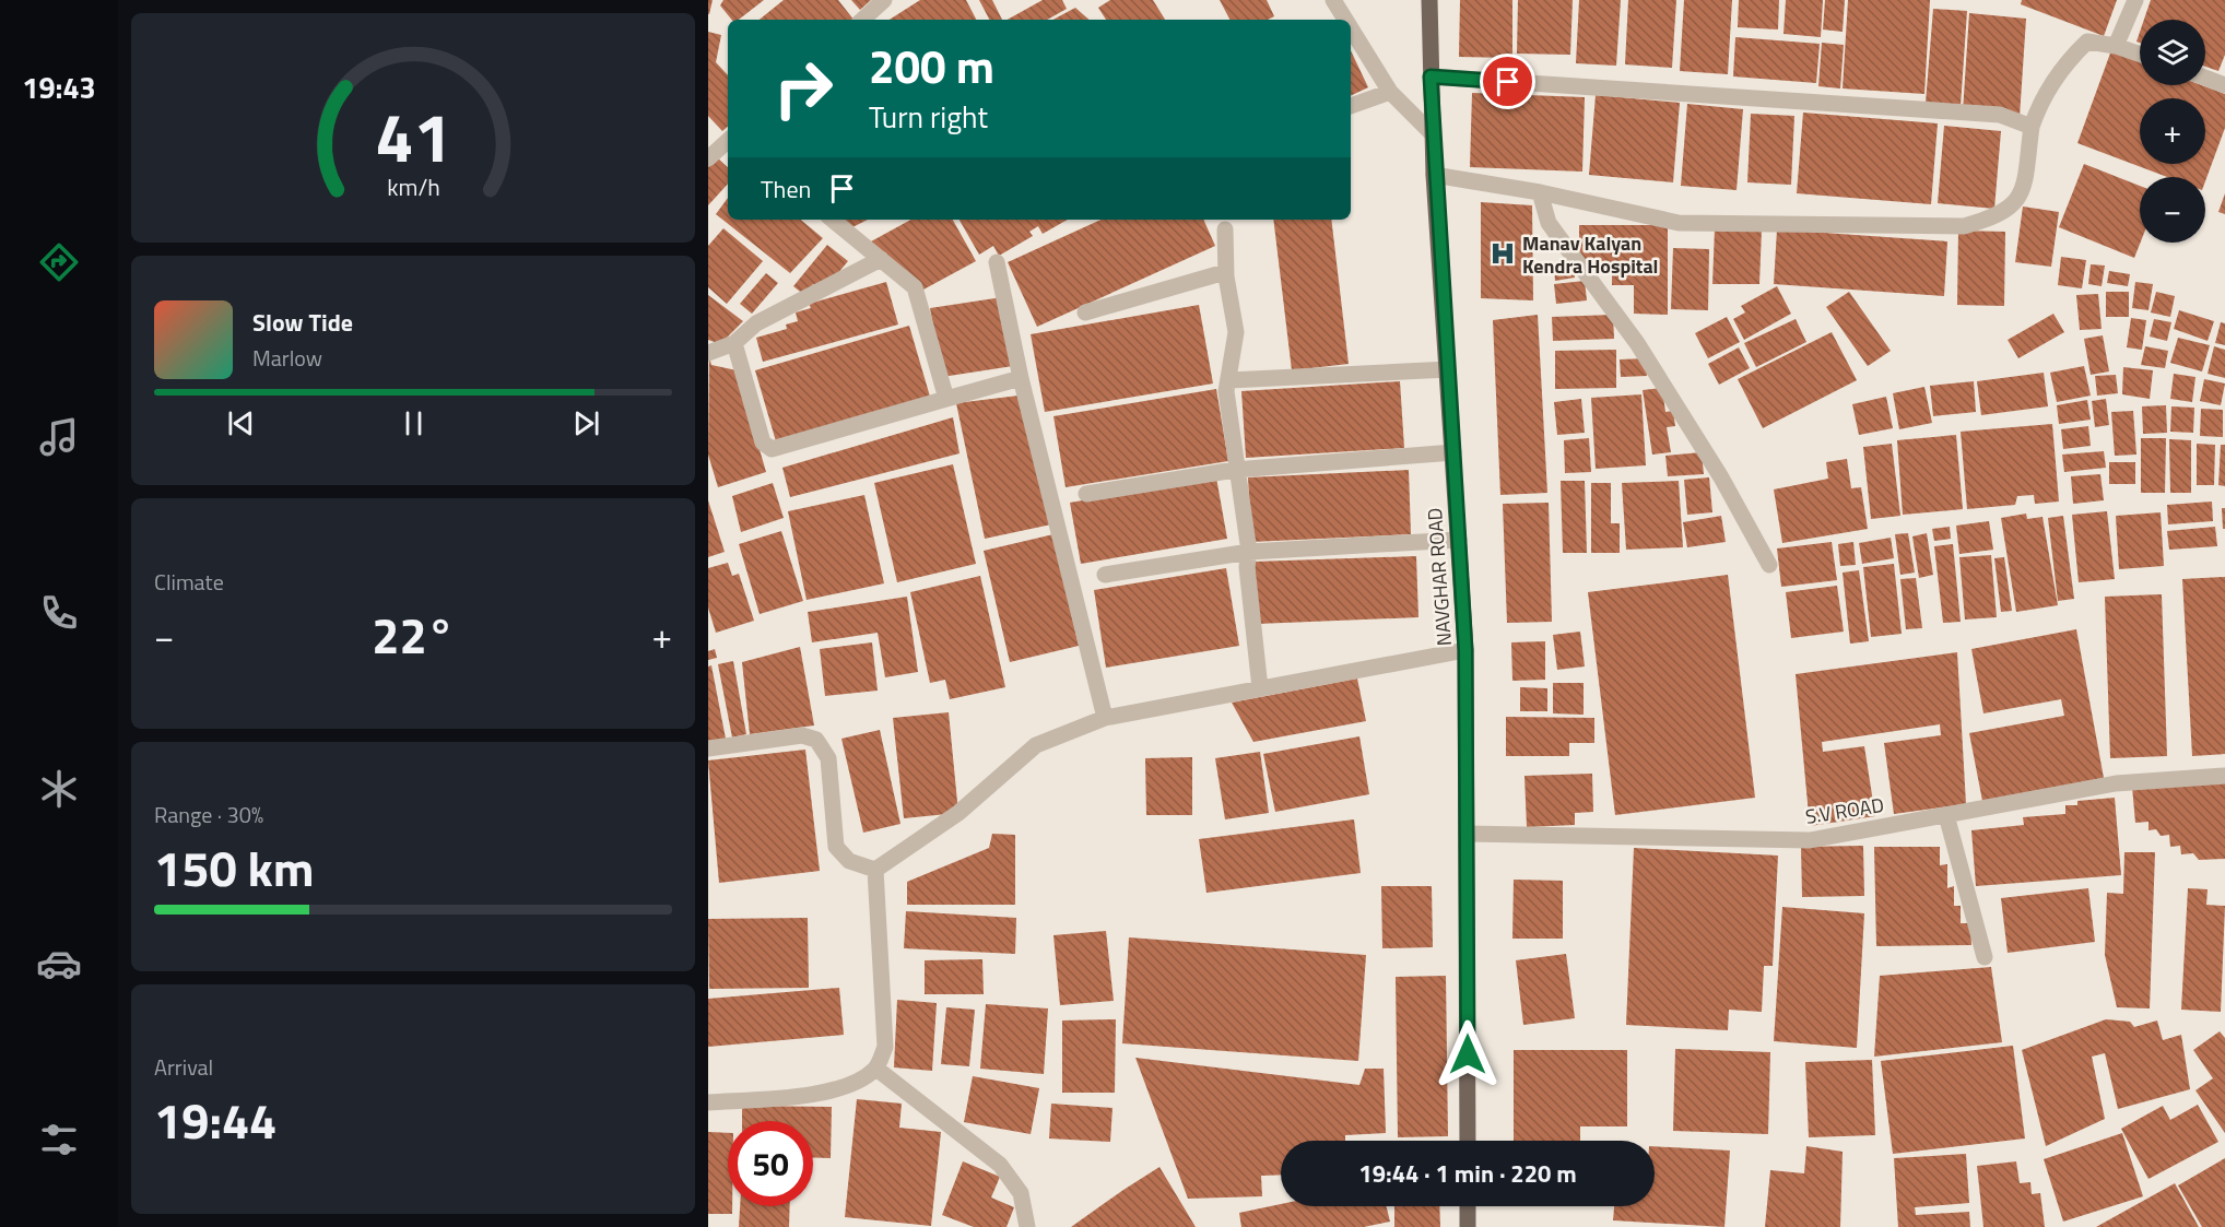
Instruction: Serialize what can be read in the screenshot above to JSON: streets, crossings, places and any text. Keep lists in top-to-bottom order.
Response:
{
  "streets": {
    "main road": ["NAVGHAR ROAD"],
    "street": ["S.V ROAD"]
  },
  "crossings": [
    ["NAVGHAR ROAD", "S.V ROAD"]
  ],
  "places": {
    "hospital": ["Manav Kalyan Kendra Hospital"]
  },
  "page": {
    "tabs": "19:43",
    "map_buttons": ["+", "−"],
    "turn": ["200 m", "Turn right"],
    "then": "Then",
    "song": ["Slow Tide", "Marlow"],
    "tile": [
      "Climate",
      ["Range · 30%", "150 km"],
      ["Arrival", "19:44"]
    ],
    "heat": ["−", "22°", "+"],
    "limit": "50",
    "trip": "19:44 · 1 min · 220 m",
    "gauge": ["41", "km/h"]
  }
}
